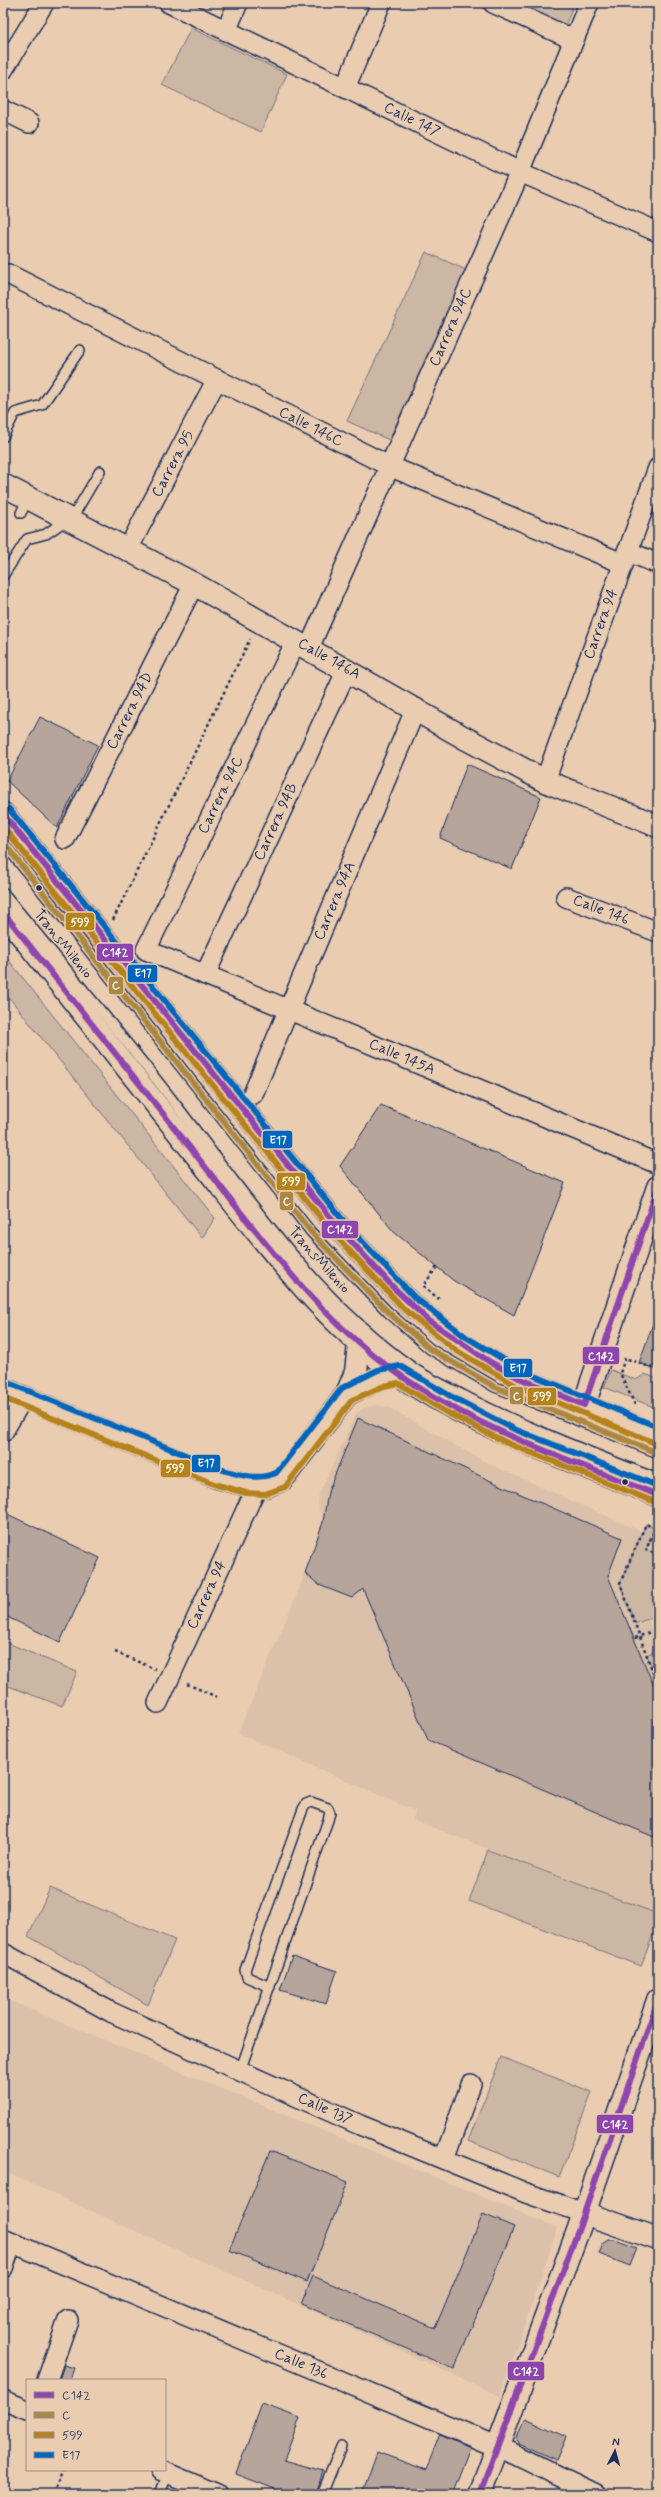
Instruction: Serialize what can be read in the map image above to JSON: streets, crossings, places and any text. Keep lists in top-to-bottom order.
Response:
{
  "streets": {
    "main road": ["Calle 146A", "Calle 137"],
    "street": [
      "Calle 147",
      "Carrera 94C",
      "Calle 146C",
      "Carrera 95",
      "Carrera 94",
      "Carrera 94D",
      "Carrera 94B",
      "Carrera 94A",
      "Calle 146",
      "Calle 145A",
      "Calle 136"
    ],
    "lane": ["TransMilenio"]
  },
  "crossings": [
    ["Calle 147", "Carrera 94C"],
    ["Carrera 94C", "Calle 146C"],
    ["Carrera 94C", "Calle 146A"],
    ["Carrera 94C", "Calle 145A"],
    ["Calle 146C", "Carrera 95"],
    ["Calle 146C", "Carrera 94"],
    ["Carrera 95", "Calle 146A"],
    ["Carrera 94", "Calle 146A"],
    ["Calle 146A", "Carrera 94D"],
    ["Calle 146A", "Carrera 94B"],
    ["Calle 146A", "Carrera 94A"],
    ["Carrera 94B", "Calle 145A"],
    ["Carrera 94A", "Calle 145A"]
  ],
  "lines": [
    "transit line E17",
    "transit line C142",
    "transit line 599",
    "transit line C"
  ],
  "legend": [
    "C142",
    "C",
    "599",
    "E17"
  ],
  "north": "top"
}
